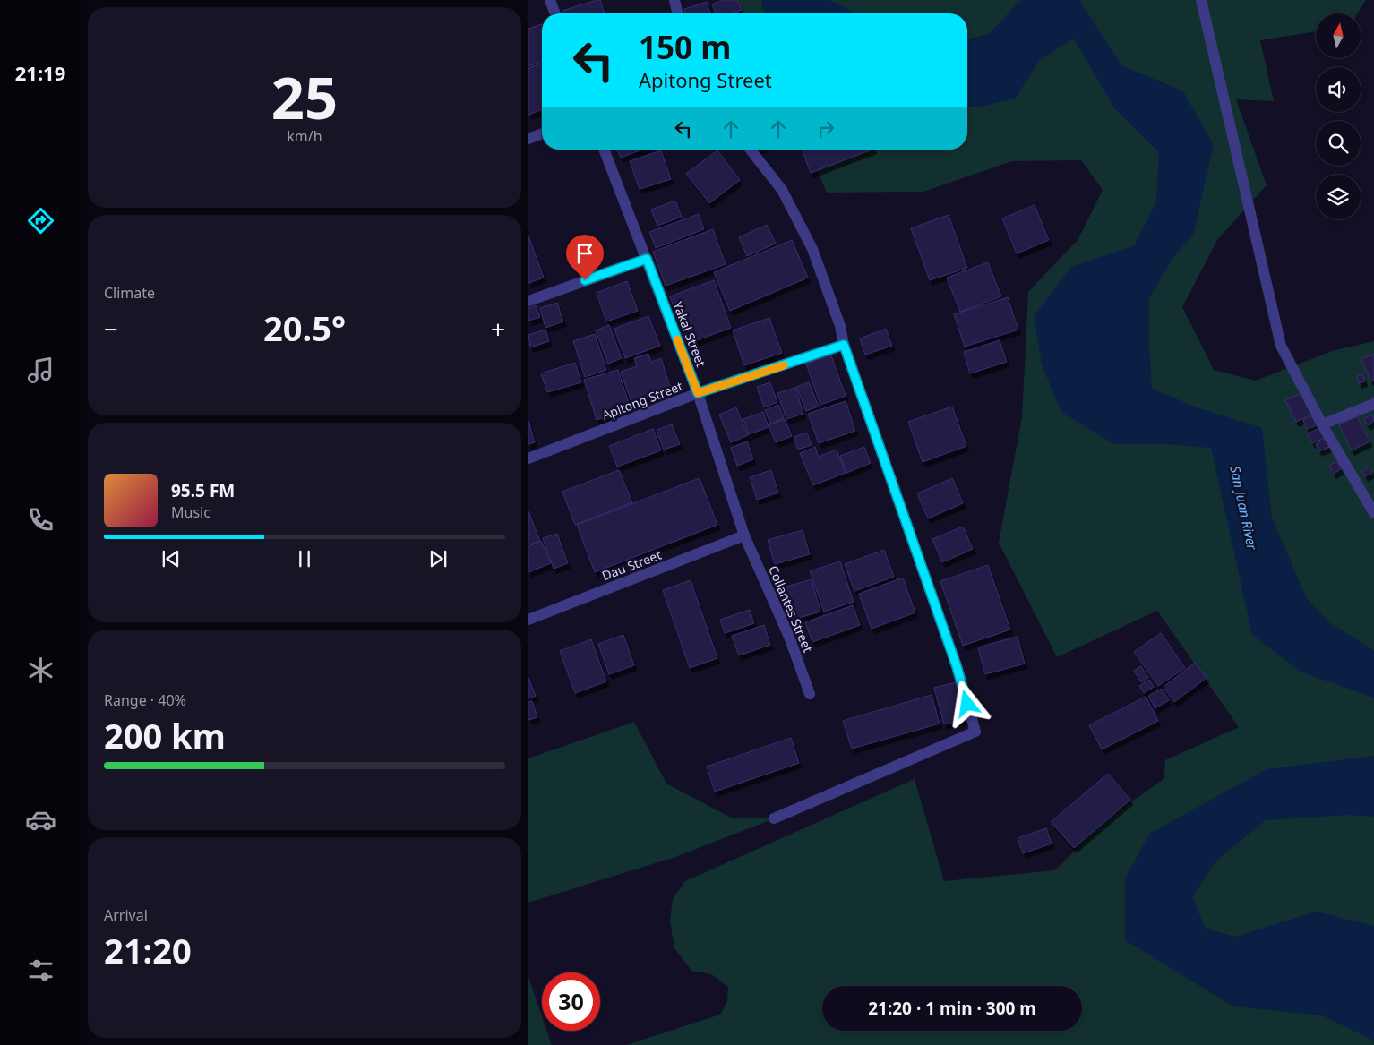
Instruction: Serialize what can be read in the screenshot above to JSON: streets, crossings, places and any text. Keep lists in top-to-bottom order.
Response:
{
  "streets": {
    "street": [
      "Yakal Street",
      "Apitong Street",
      "Dau Street",
      "Collantes Street"
    ]
  },
  "crossings": [
    ["Yakal Street", "Apitong Street"],
    ["Yakal Street", "Dau Street"],
    ["Yakal Street", "Collantes Street"],
    ["Dau Street", "Collantes Street"]
  ],
  "water": ["San Juan River"],
  "north": "top",
  "page": {
    "tabs": "21:19",
    "tile": [
      ["25", "km/h"],
      "Climate",
      ["Range · 40%", "200 km"],
      ["Arrival", "21:20"]
    ],
    "turn": ["150 m", "Apitong Street"],
    "heat": ["−", "20.5°", "+"],
    "song": ["95.5 FM", "Music"],
    "limit": "30",
    "trip": "21:20 · 1 min · 300 m"
  }
}
